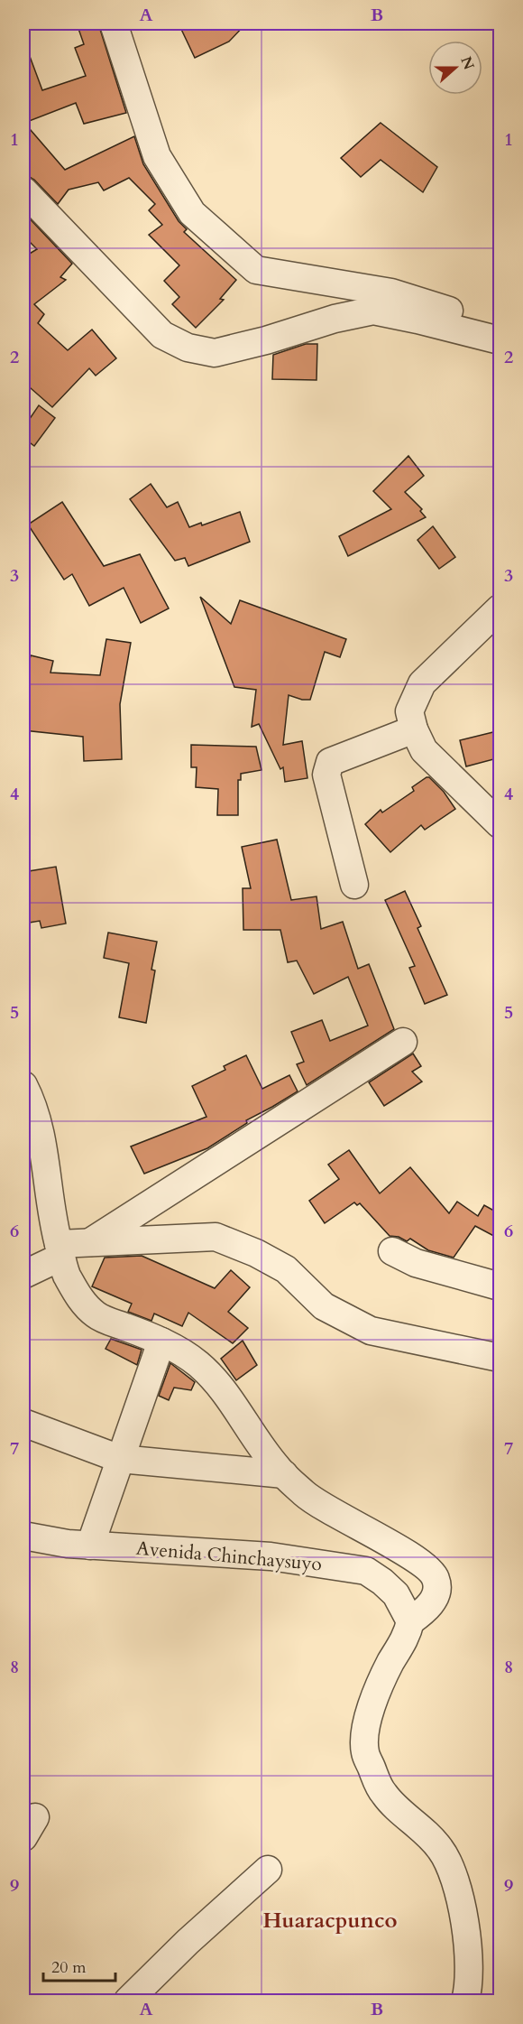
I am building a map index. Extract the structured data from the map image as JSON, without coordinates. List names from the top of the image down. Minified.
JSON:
{"streets":{"street":["Avenida Chinchaysuyo"]},"districts":["Huaracpunco"],"scale_bar":"20 m","north":"right","grid":{"columns":["A","B"],"rows":["1","2","3","4","5","6","7","8","9"]}}
